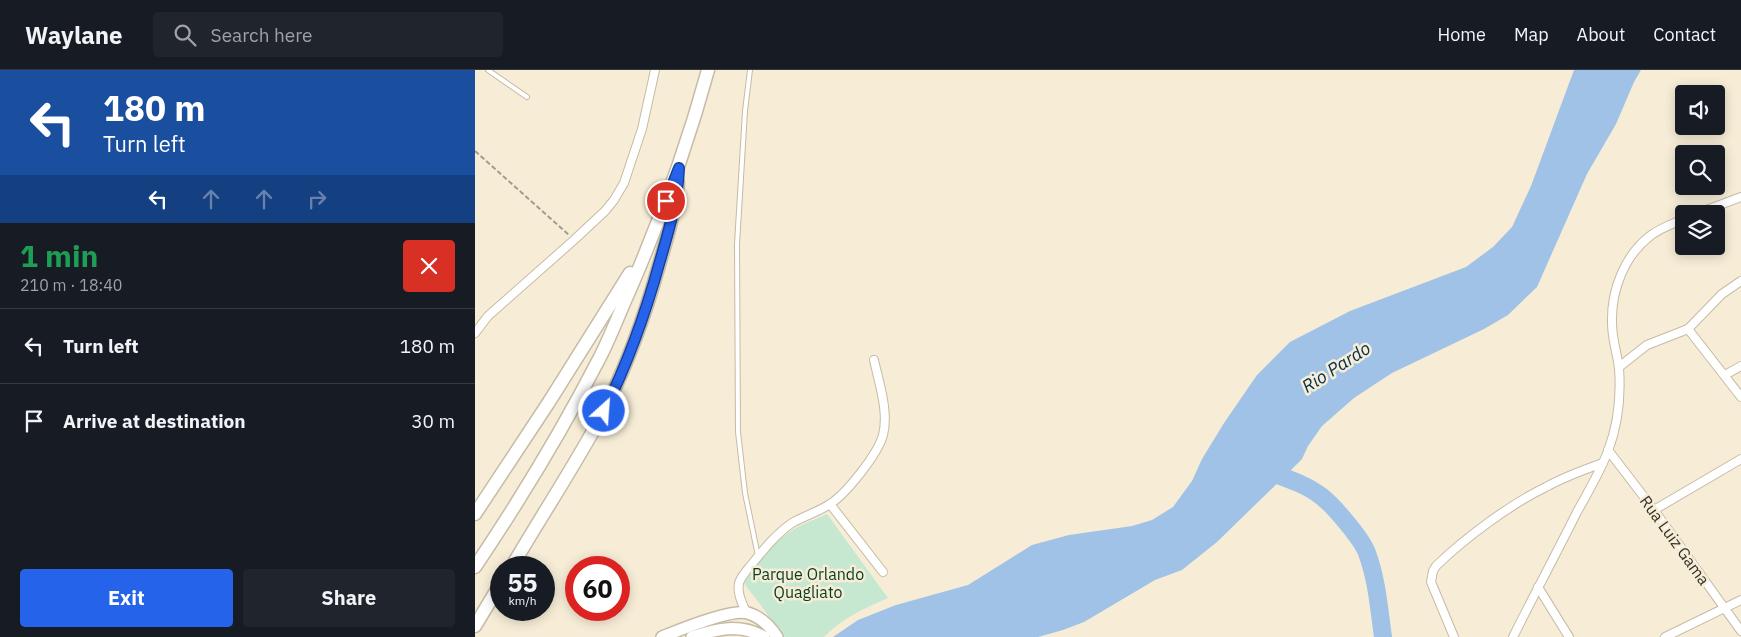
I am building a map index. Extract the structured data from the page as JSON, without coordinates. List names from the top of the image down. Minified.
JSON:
{"streets":{"street":["Rua Luiz Gama"]},"water":["Rio Pardo"],"parks":["Parque Orlando Quagliato"],"page":{"header":"Waylane","search":"Search here","nav":["Home","Map","About","Contact"],"turn":["180 m","Turn left"],"heading":["1 min","210 m · 18:40"],"list":[{"name":"Turn left","value":"180 m"},{"name":"Arrive at destination","value":"30 m"}],"speed":"55 km/h","limit":"60","buttons":["Exit","Share"]}}
